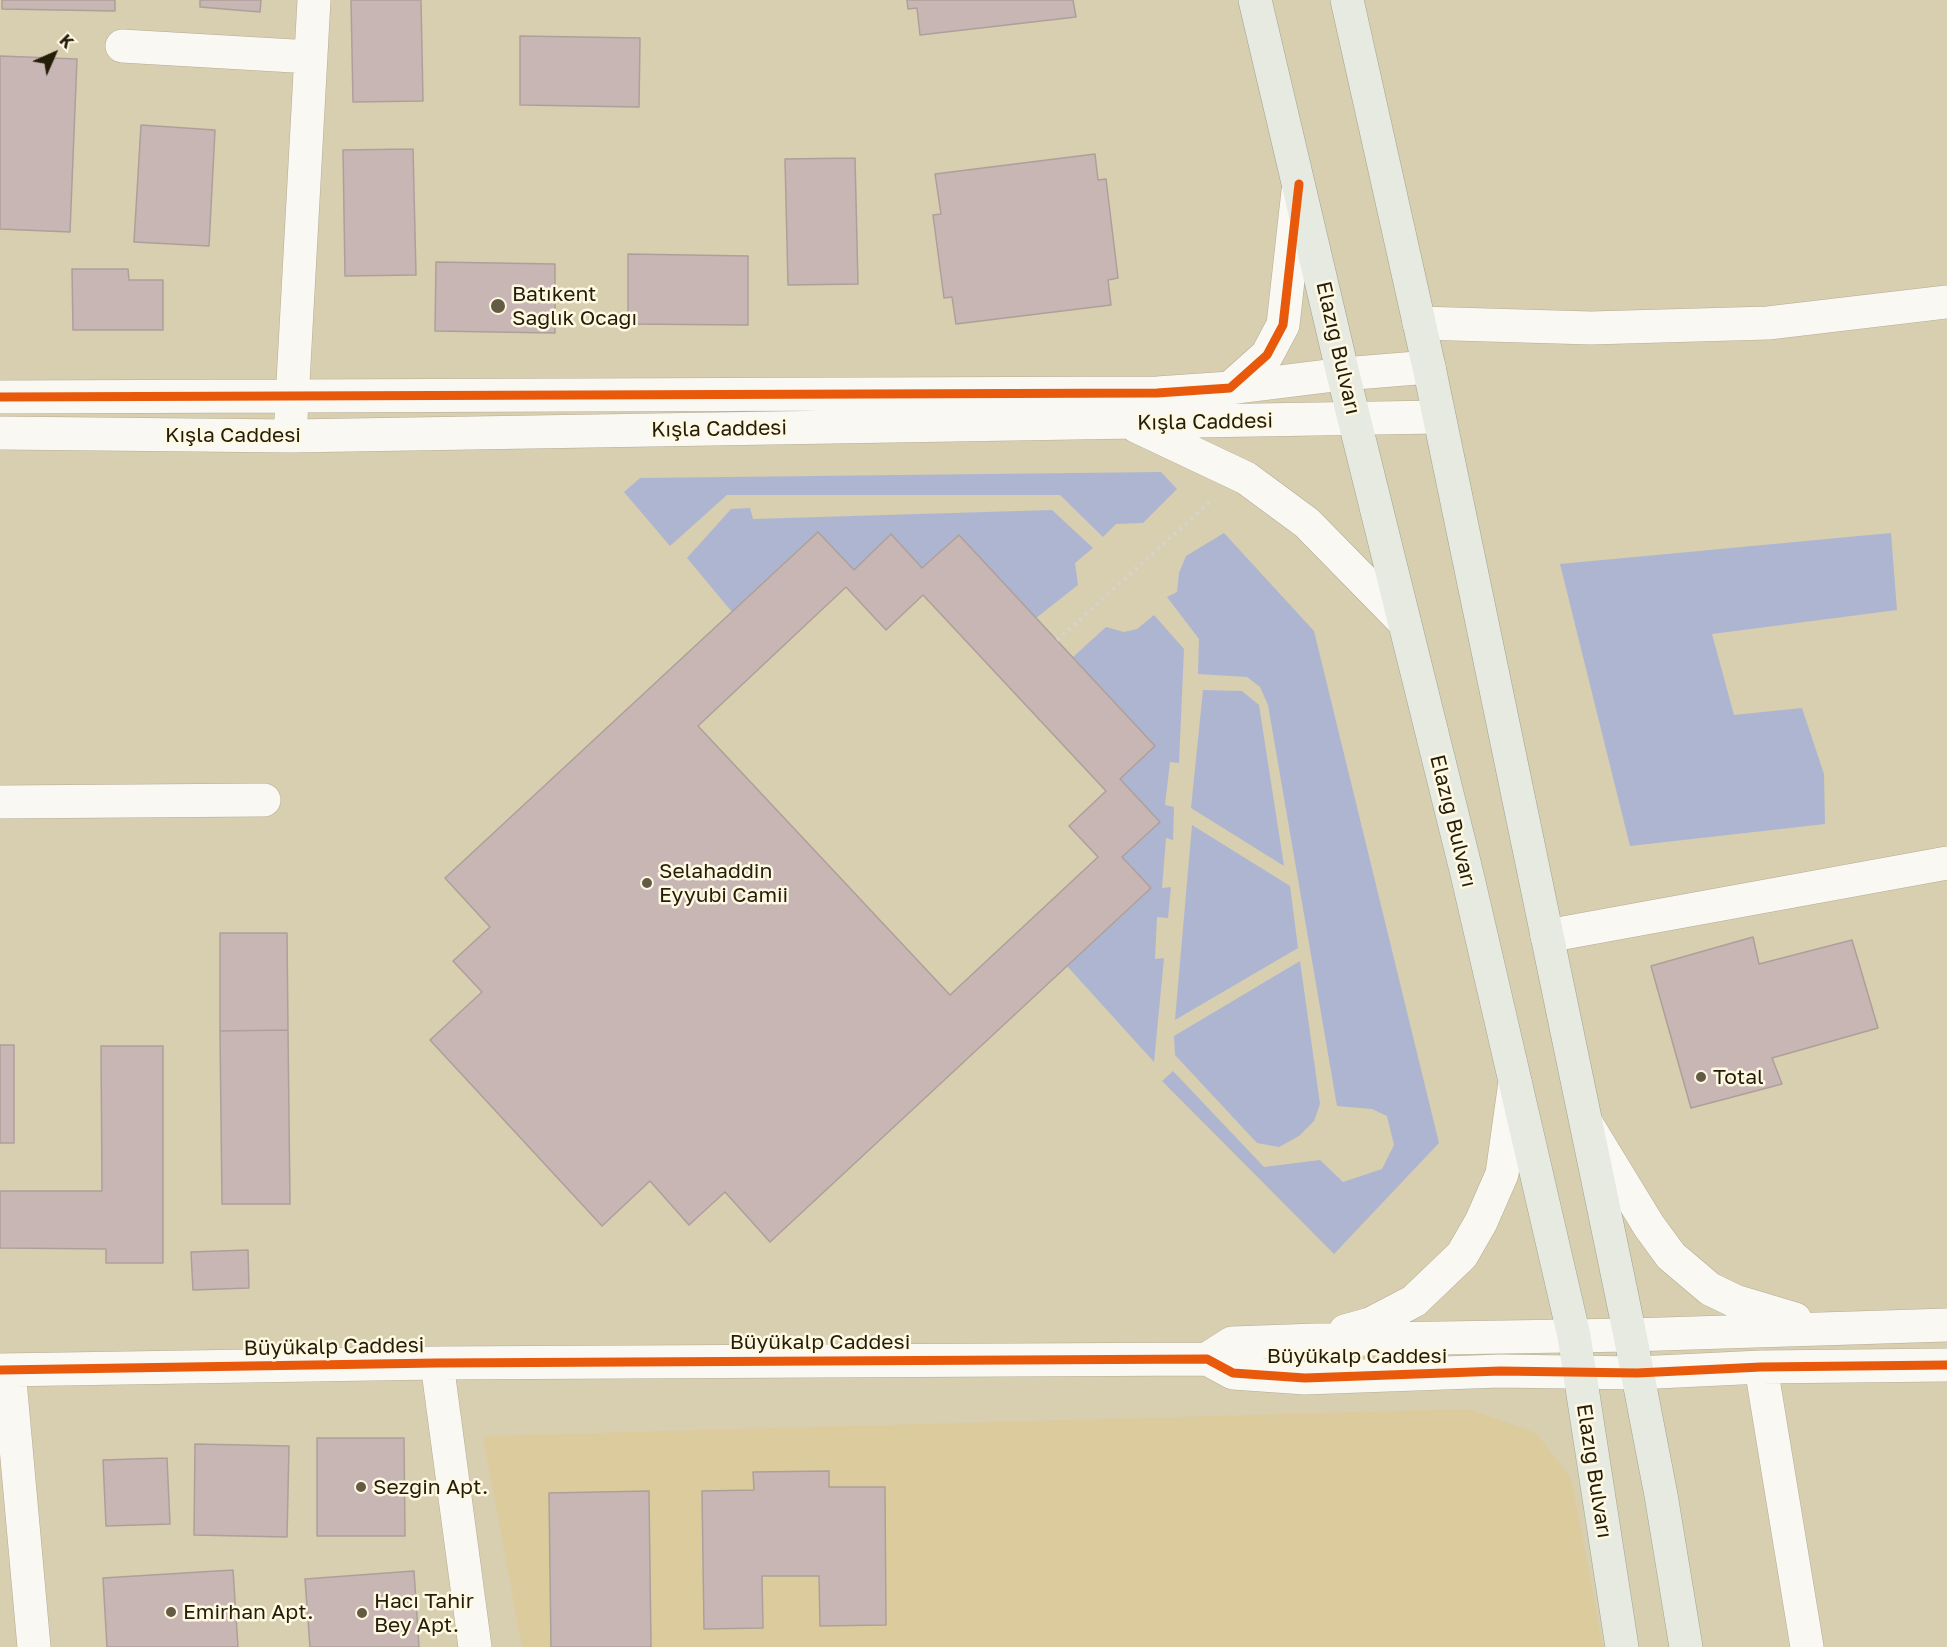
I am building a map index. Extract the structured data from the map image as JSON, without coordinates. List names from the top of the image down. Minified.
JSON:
{"streets":{"main road":["Elazığ Bulvarı"],"street":["Kışla Caddesi","Büyükalp Caddesi"]},"crossings":[["Elazığ Bulvarı","Kışla Caddesi"],["Elazığ Bulvarı","Büyükalp Caddesi"]],"places":["Batıkent Saglık Ocagı","Selahaddin Eyyubi Camii","Total","Sezgin Apt.","Emirhan Apt.","Hacı Tahir Bey Apt."],"north":"top right"}
